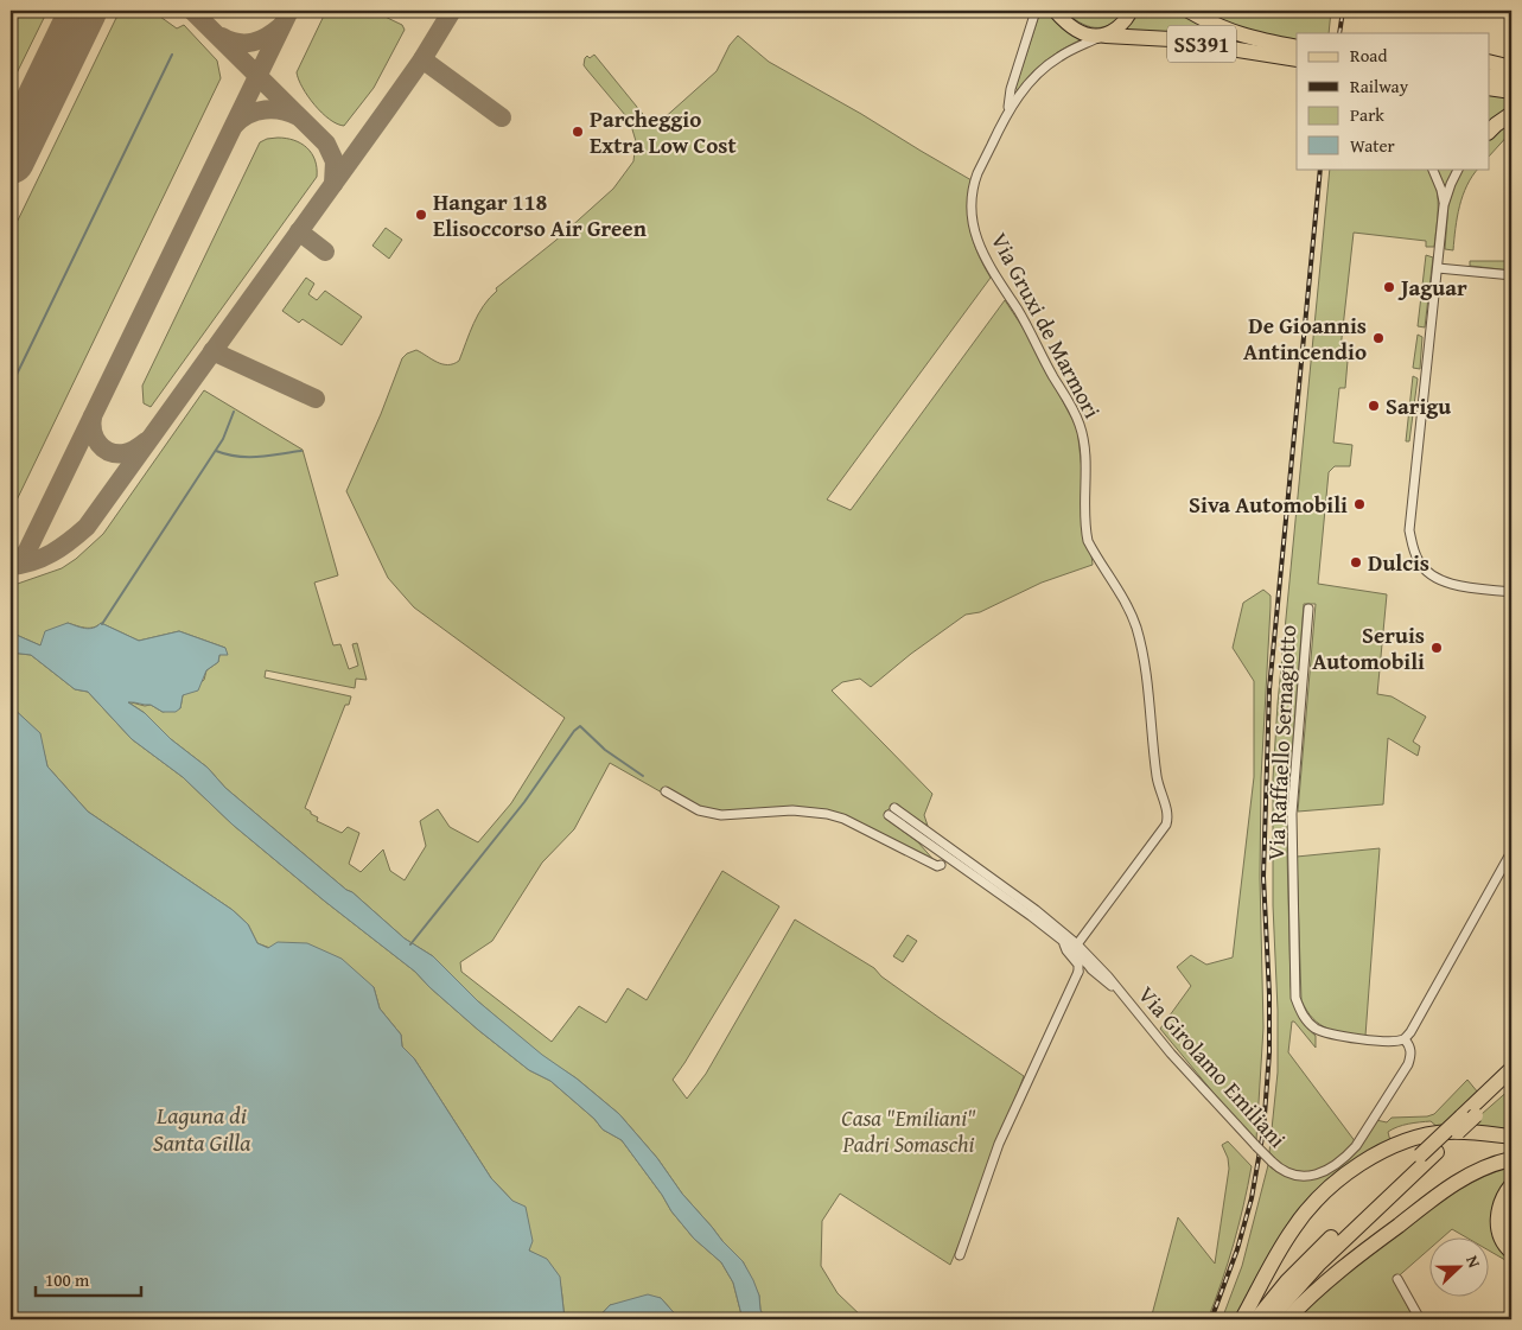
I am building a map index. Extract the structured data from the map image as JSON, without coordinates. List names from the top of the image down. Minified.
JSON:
{"streets":{"highway":["SS391"],"street":["Via Gruxi de Marmori","Via Raffaello Sernagiotto","Via Girolamo Emiliani"]},"crossings":[["SS391","Via Gruxi de Marmori"],["Via Gruxi de Marmori","Via Girolamo Emiliani"],["Via Raffaello Sernagiotto","Via Girolamo Emiliani"]],"water":["Laguna di Santa Gilla"],"parks":["Casa \"Emiliani\" Padri Somaschi"],"places":["Parcheggio Extra Low Cost","Hangar 118 Elisoccorso Air Green","Jaguar","De Gioannis Antincendio","Sarigu","Siva Automobili","Dulcis","Seruis Automobili"],"legend":["Road","Railway","Park","Water"],"scale_bar":"100 m","north":"right"}
